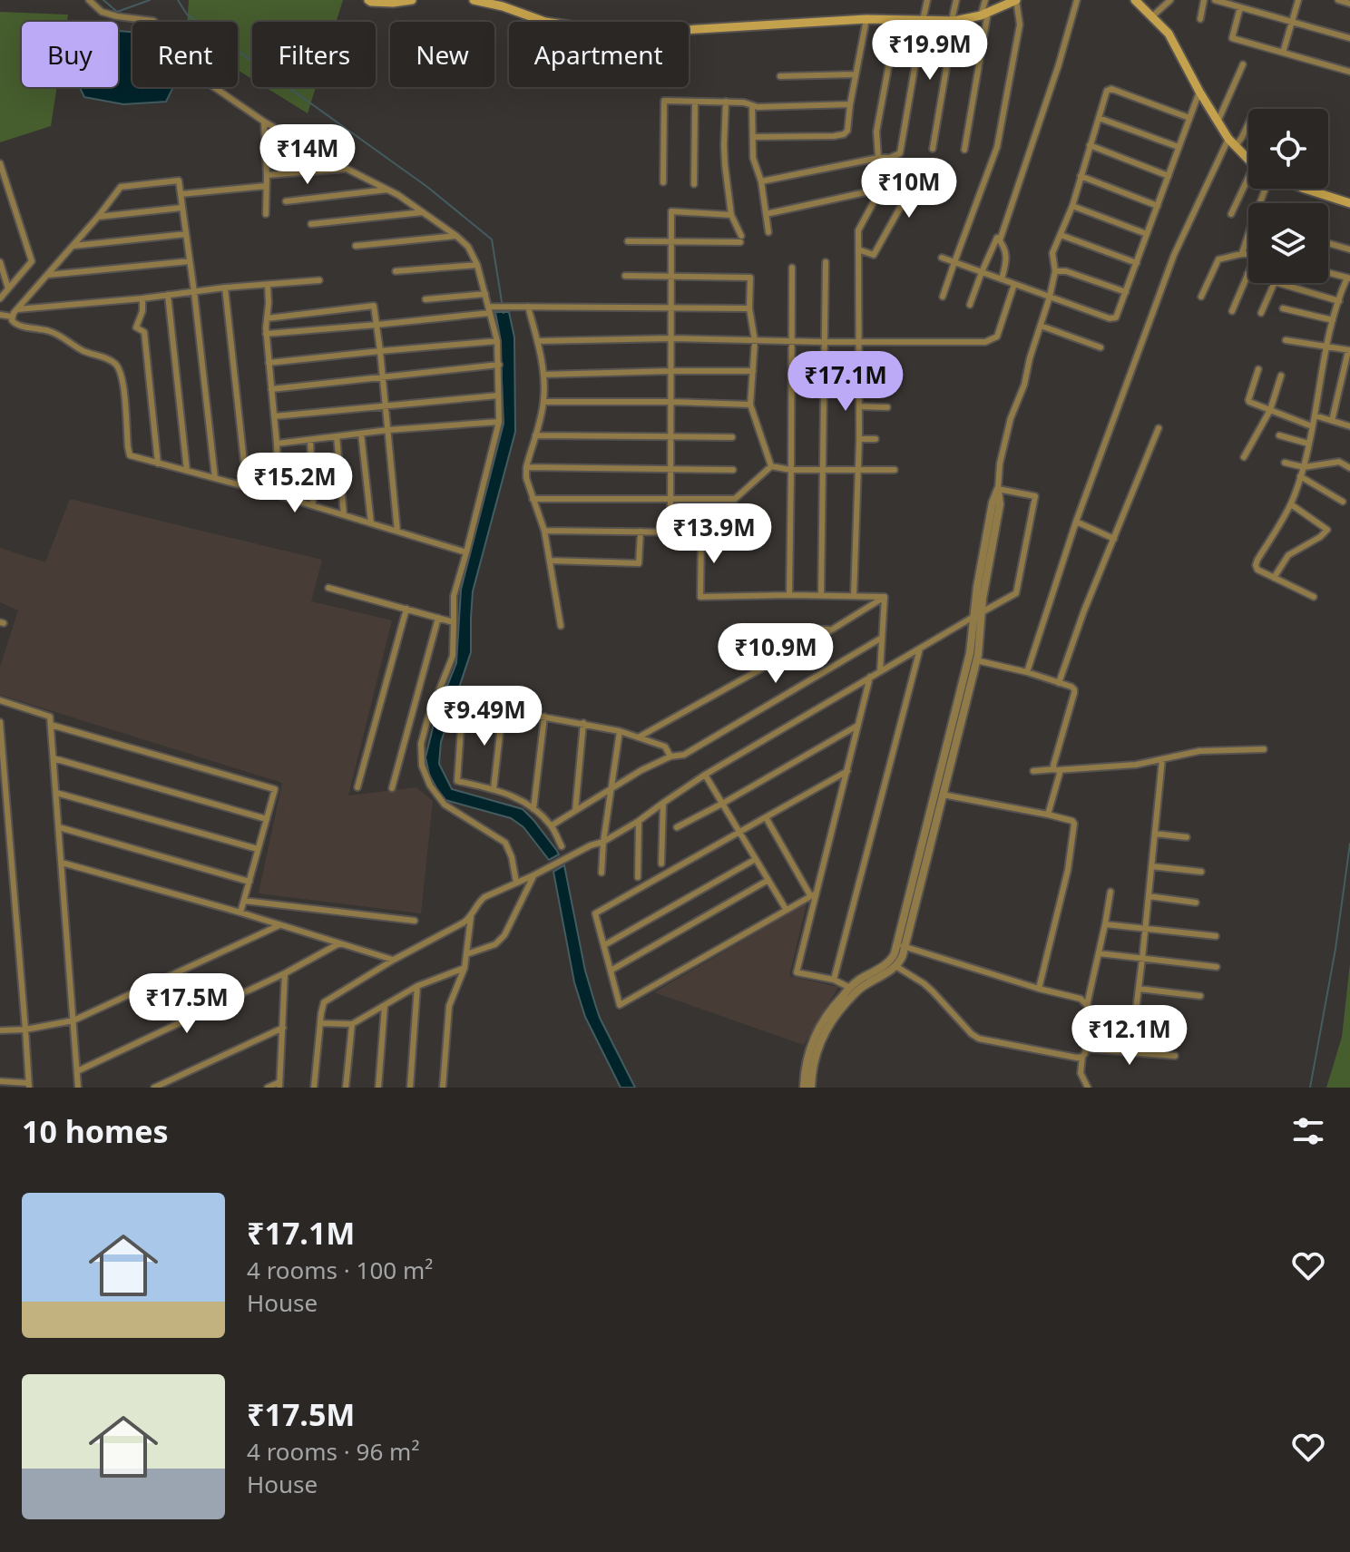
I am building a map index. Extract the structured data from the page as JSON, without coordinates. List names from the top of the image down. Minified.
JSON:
{"page":{"price":["₹19.9M","₹14M","₹10M","₹17.1M","₹15.2M","₹13.9M","₹10.9M","₹9.49M","₹17.5M","₹12.1M"],"chip":["Buy","Rent","Filters","New","Apartment"],"heading":"10 homes","list":[{"name":"₹17.1M","note":"4 rooms · 100 m² · House"},{"name":"₹17.5M","note":"4 rooms · 96 m² · House"}]}}
